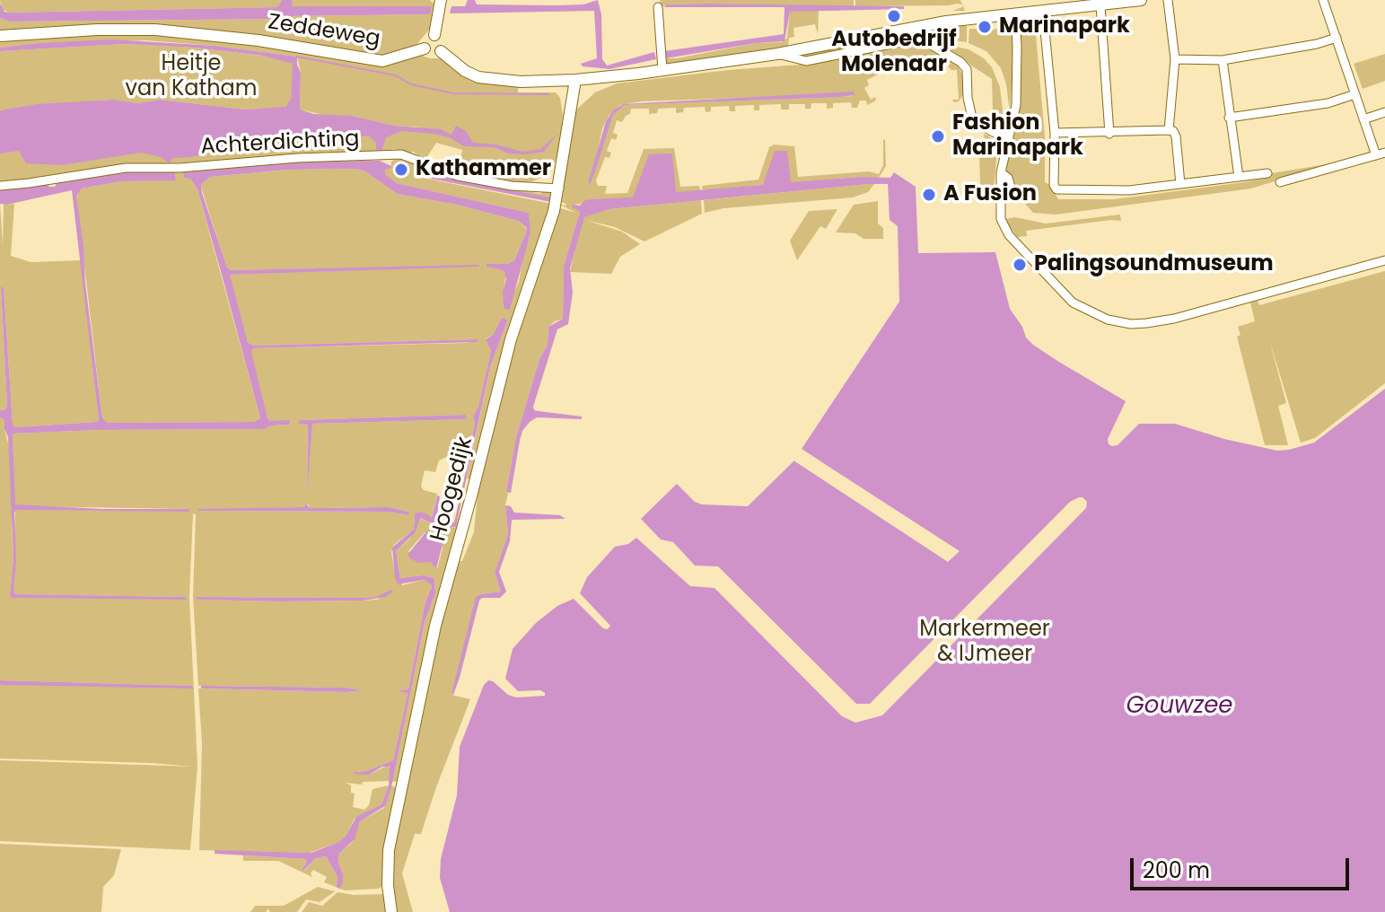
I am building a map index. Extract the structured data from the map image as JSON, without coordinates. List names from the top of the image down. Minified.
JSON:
{"streets":{"main road":["Zeddeweg","Hoogedijk"],"street":["Achterdichting"]},"crossings":[["Achterdichting","Hoogedijk"]],"water":["Gouwzee"],"parks":["Heitje van Katham","Markermeer & IJmeer"],"places":["Autobedrijf Molenaar","Marinapark","Fashion Marinapark","Kathammer","A Fusion","Palingsoundmuseum"],"scale_bar":"200 m"}
